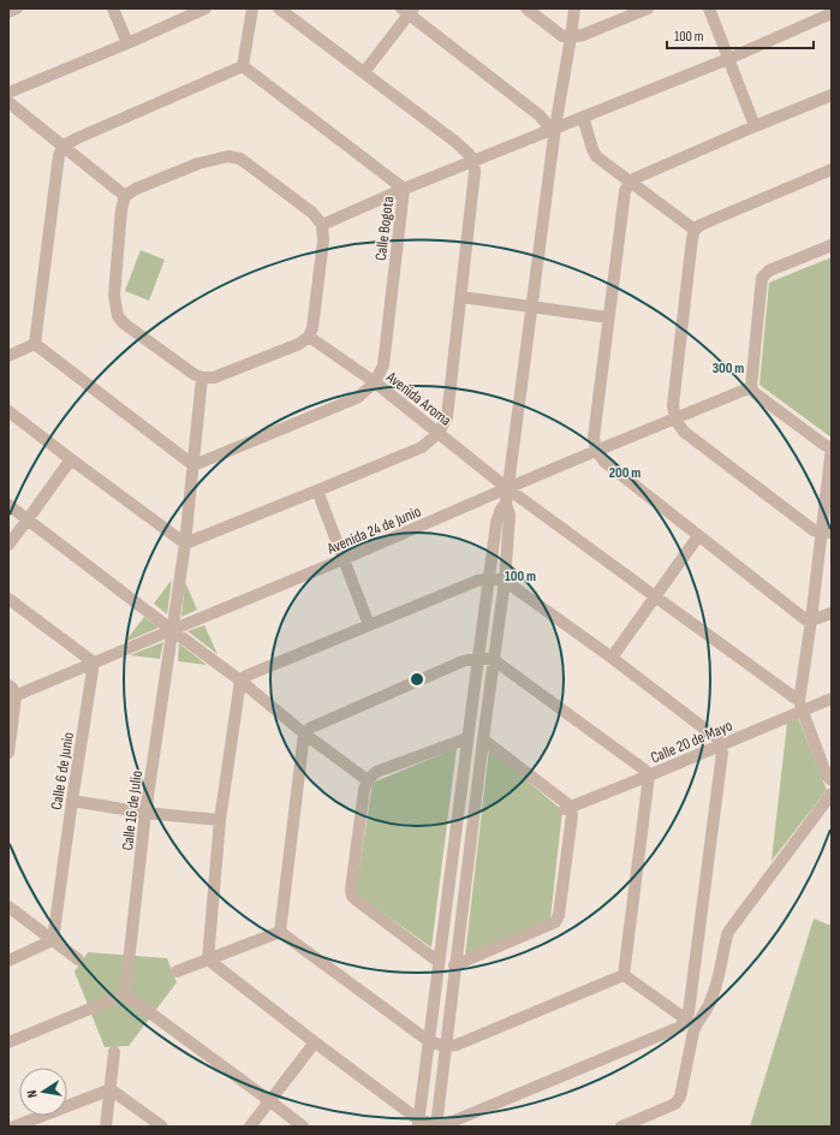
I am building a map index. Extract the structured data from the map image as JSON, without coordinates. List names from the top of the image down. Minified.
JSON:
{"streets":{"street":["Calle Bogota","Avenida Aroma","Avenida 24 de Junio","Calle 20 de Mayo","Calle 6 de Junio","Calle 16 de Julio"]},"crossings":[["Calle Bogota","Avenida Aroma"],["Avenida Aroma","Avenida 24 de Junio"],["Avenida Aroma","Calle 20 de Mayo"],["Avenida 24 de Junio","Calle 6 de Junio"],["Avenida 24 de Junio","Calle 16 de Julio"]],"scale_bar":"100 m","north":"left","rings":["300 m","200 m","100 m"]}
